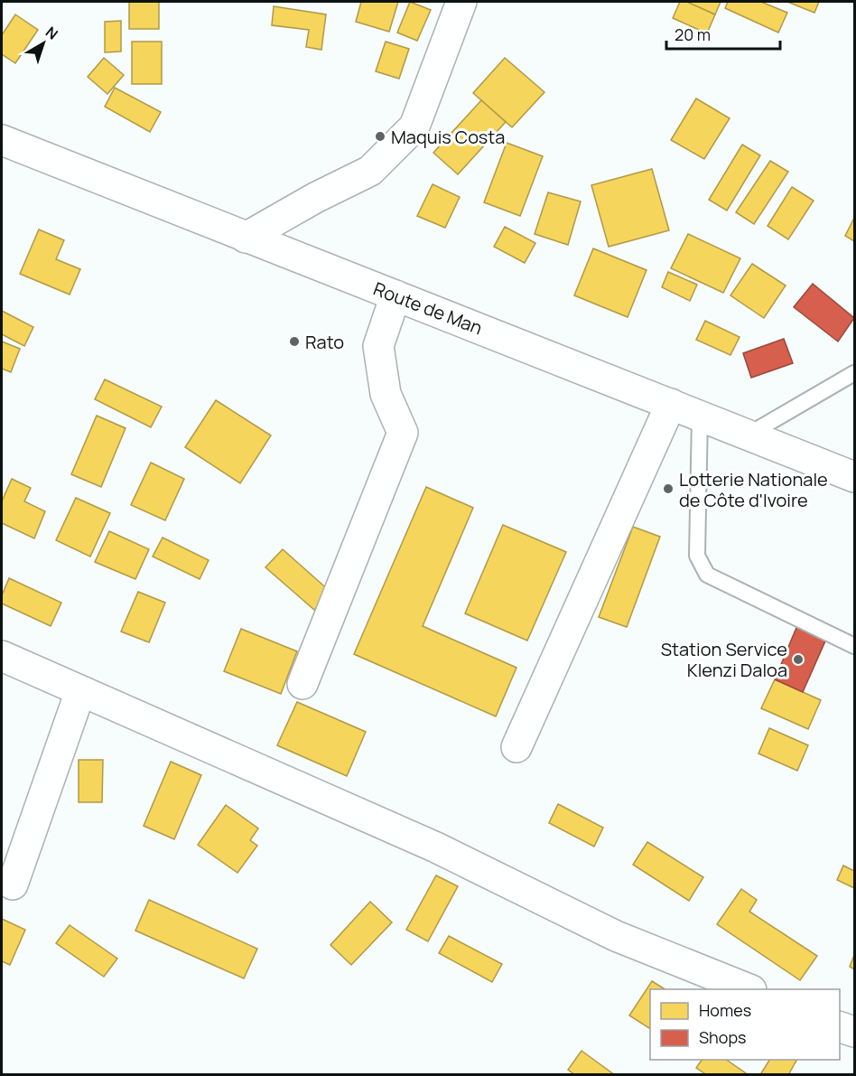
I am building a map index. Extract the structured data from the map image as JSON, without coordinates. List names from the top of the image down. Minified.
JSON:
{"streets":{"main road":["Route de Man"]},"places":["Maquis Costa","Rato","Lotterie Nationale de Côte d'Ivoire","Station Service Klenzi Daloa"],"legend":["Homes","Shops"],"scale_bar":"20 m","north":"top right"}
